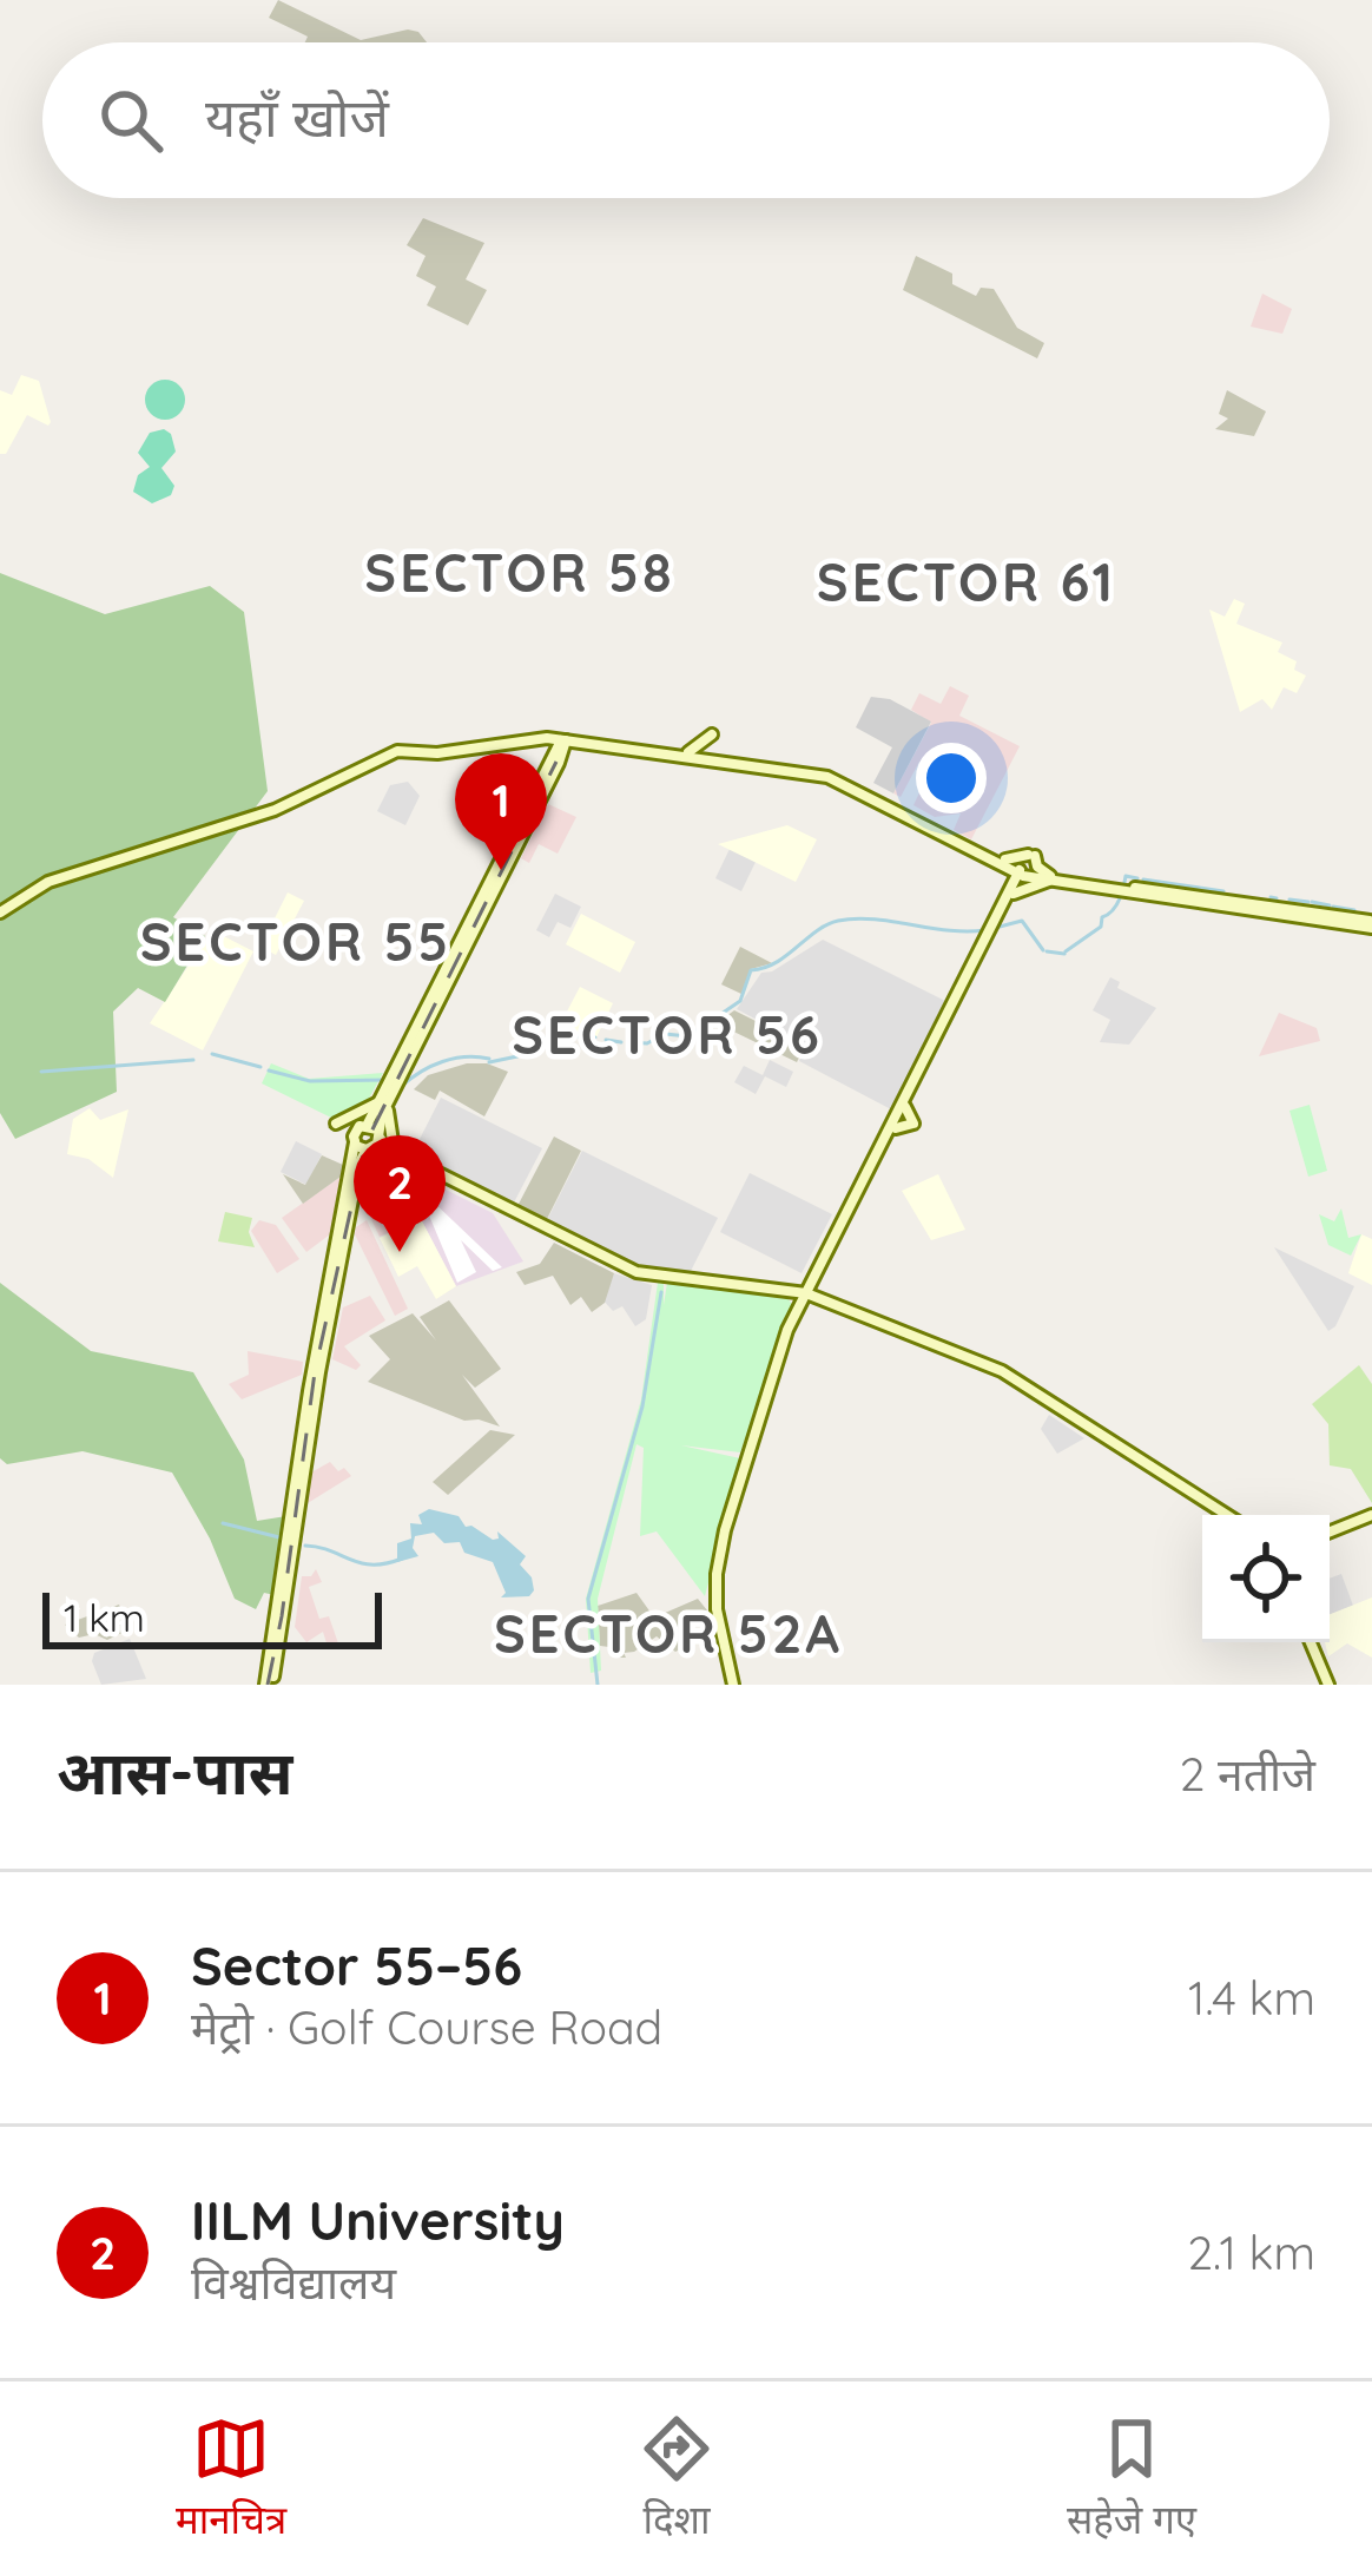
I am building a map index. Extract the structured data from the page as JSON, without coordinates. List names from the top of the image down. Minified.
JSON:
{"districts":["SECTOR 58","SECTOR 61","SECTOR 55","SECTOR 56","SECTOR 52A"],"scale_bar":"1 km","page":{"search":"यहाँ खोजें","pins":["1","2"],"scale":"1 km","heading":["आस-पास","2 नतीजे"],"list":[{"mark":"1","name":"Sector 55–56","note":"मेट्रो · Golf Course Road","value":"1.4 km"},{"mark":"2","name":"IILM University","note":"विश्वविद्यालय","value":"2.1 km"}],"nav":["मानचित्र","दिशा","सहेजे गए"]}}
